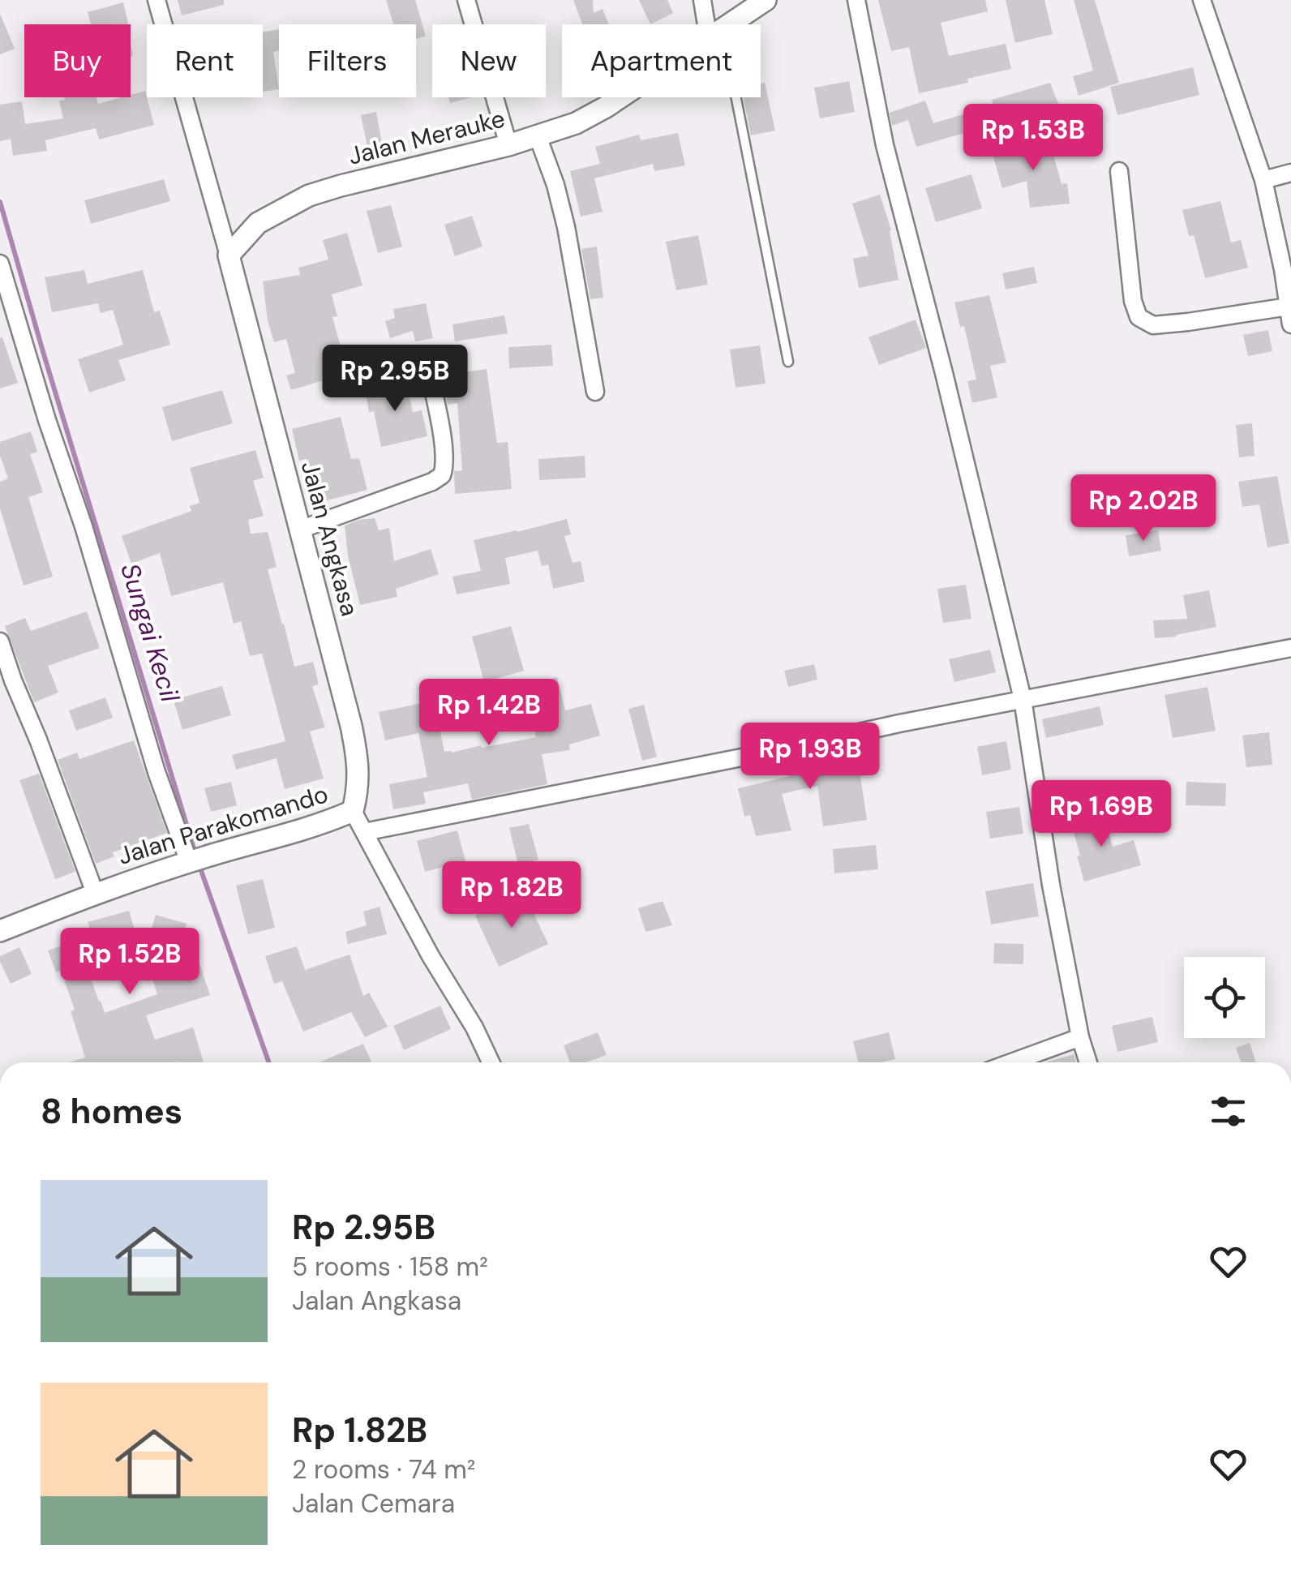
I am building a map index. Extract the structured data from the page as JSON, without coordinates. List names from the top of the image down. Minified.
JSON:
{"streets":{"street":["Jalan Merauke","Jalan Angkasa","Jalan Parakomando"]},"crossings":[["Jalan Merauke","Jalan Angkasa"],["Jalan Angkasa","Jalan Parakomando"]],"water":["Sungai Kecil"],"page":{"chip":["Buy","Rent","Filters","New","Apartment"],"price":["Rp 1.53B","Rp 2.95B","Rp 2.02B","Rp 1.42B","Rp 1.93B","Rp 1.69B","Rp 1.82B","Rp 1.52B"],"heading":"8 homes","list":[{"name":"Rp 2.95B","note":"5 rooms · 158 m² · Jalan Angkasa"},{"name":"Rp 1.82B","note":"2 rooms · 74 m² · Jalan Cemara"}]}}
